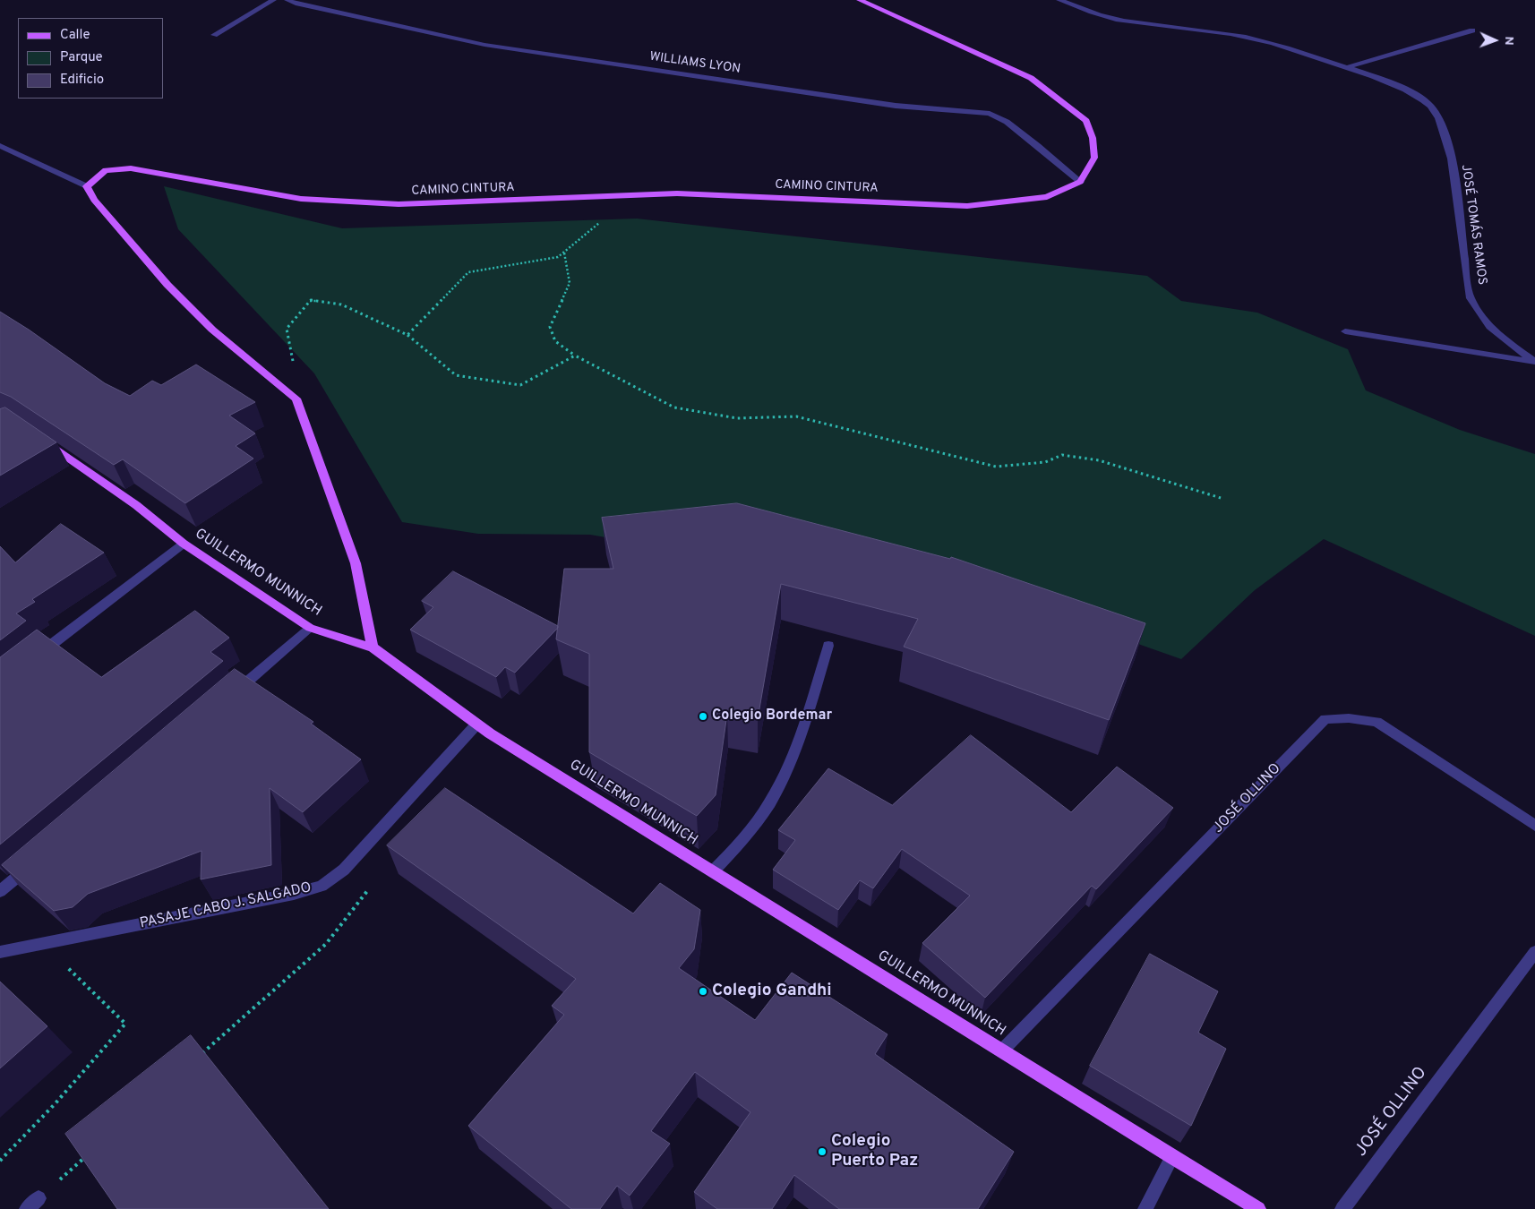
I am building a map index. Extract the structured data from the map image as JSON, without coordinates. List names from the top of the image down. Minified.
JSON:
{"streets":{"main road":["CAMINO CINTURA","GUILLERMO MUNNICH"],"street":["WILLIAMS LYON","JOSÉ TOMÁS RAMOS","JOSÉ OLLINO","PASAJE CABO J. SALGADO"]},"crossings":[["WILLIAMS LYON","CAMINO CINTURA"],["GUILLERMO MUNNICH","JOSÉ OLLINO"],["GUILLERMO MUNNICH","PASAJE CABO J. SALGADO"]],"places":["Colegio Bordemar","Colegio Gandhi","Colegio Puerto Paz"],"legend":["Calle","Parque","Edificio"],"north":"right"}
